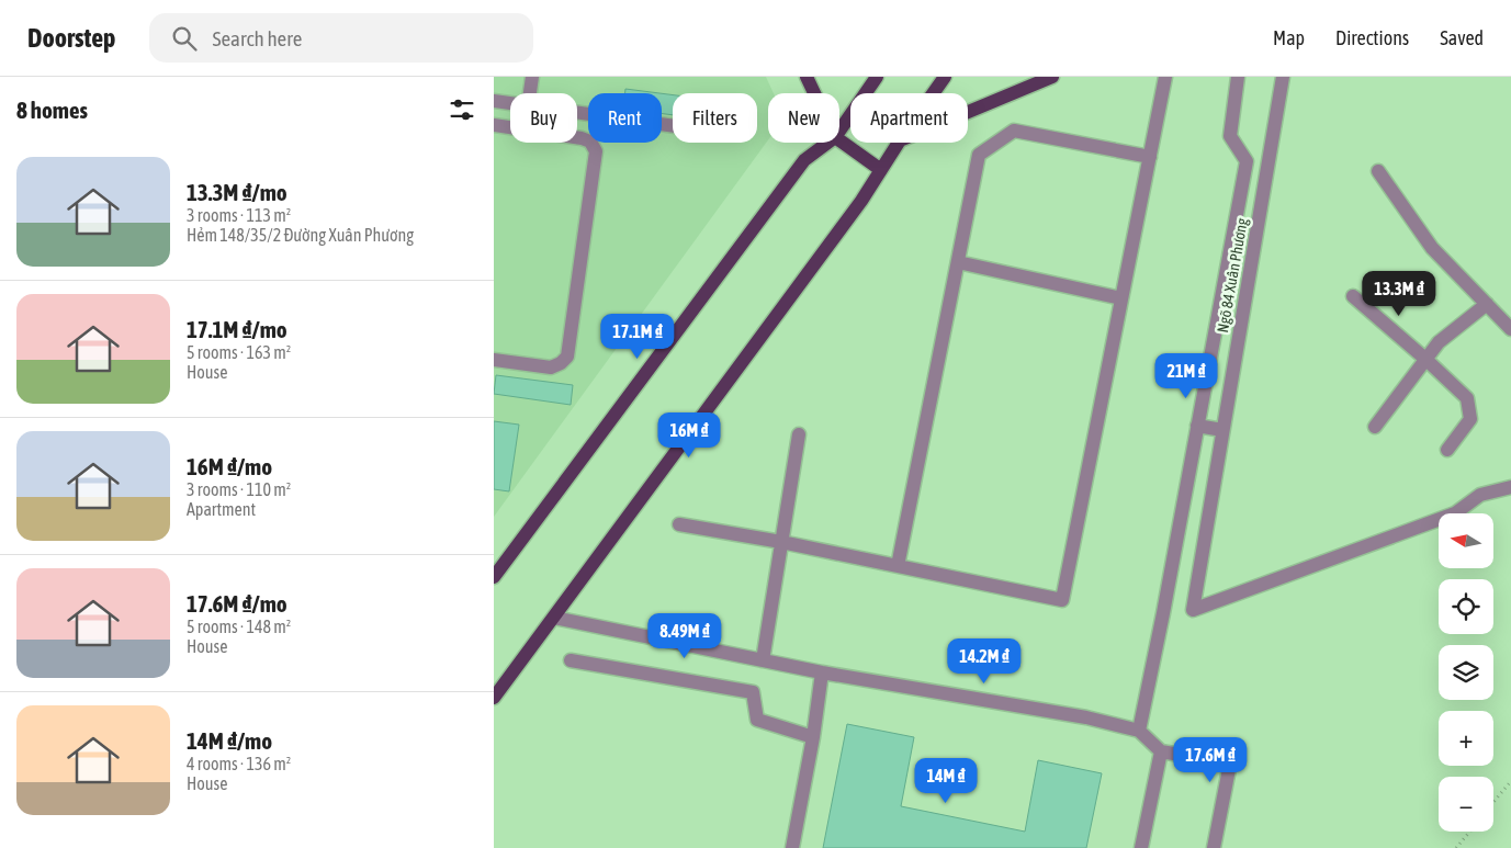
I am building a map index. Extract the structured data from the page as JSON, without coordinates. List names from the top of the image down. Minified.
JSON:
{"streets":{"street":["Ngõ 84 Xuân Phương"]},"north":"left","page":{"header":"Doorstep","search":"Search here","nav":["Map","Directions","Saved"],"heading":"8 homes","chip":["Buy","Rent","Filters","New","Apartment"],"list":[{"name":"13.3M ₫/mo","note":"3 rooms · 113 m² · Hẻm 148/35/2 Đường Xuân Phương"},{"name":"17.1M ₫/mo","note":"5 rooms · 163 m² · House"},{"name":"16M ₫/mo","note":"3 rooms · 110 m² · Apartment"},{"name":"17.6M ₫/mo","note":"5 rooms · 148 m² · House"},{"name":"14M ₫/mo","note":"4 rooms · 136 m² · House"}],"price":["13.3M ₫","17.1M ₫","21M ₫","16M ₫","8.49M ₫","14.2M ₫","17.6M ₫","14M ₫"],"map_buttons":["+","−"]}}
